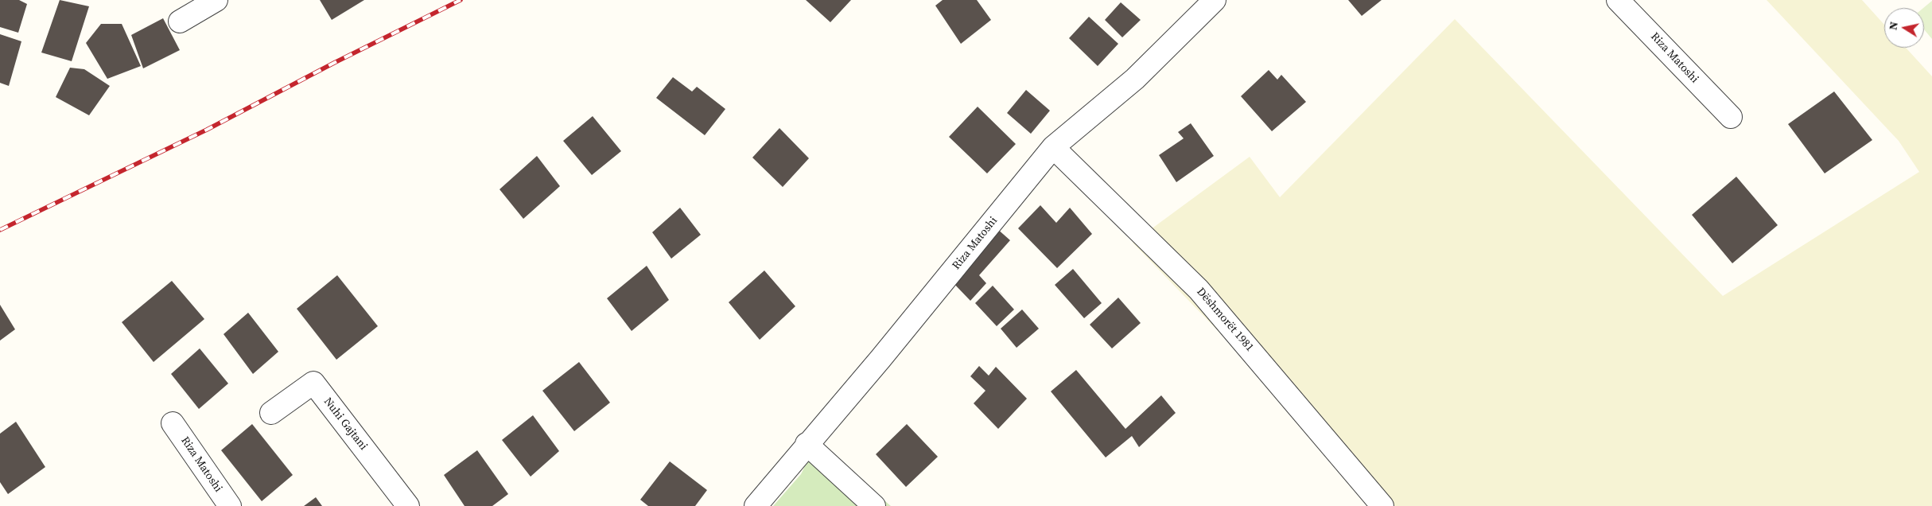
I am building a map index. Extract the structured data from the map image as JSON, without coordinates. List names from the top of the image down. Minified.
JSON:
{"streets":{"street":["Riza Matoshi","Dëshmorët 1981","Nuhi Gajtani"]},"crossings":[["Riza Matoshi","Dëshmorët 1981"]],"north":"left"}
